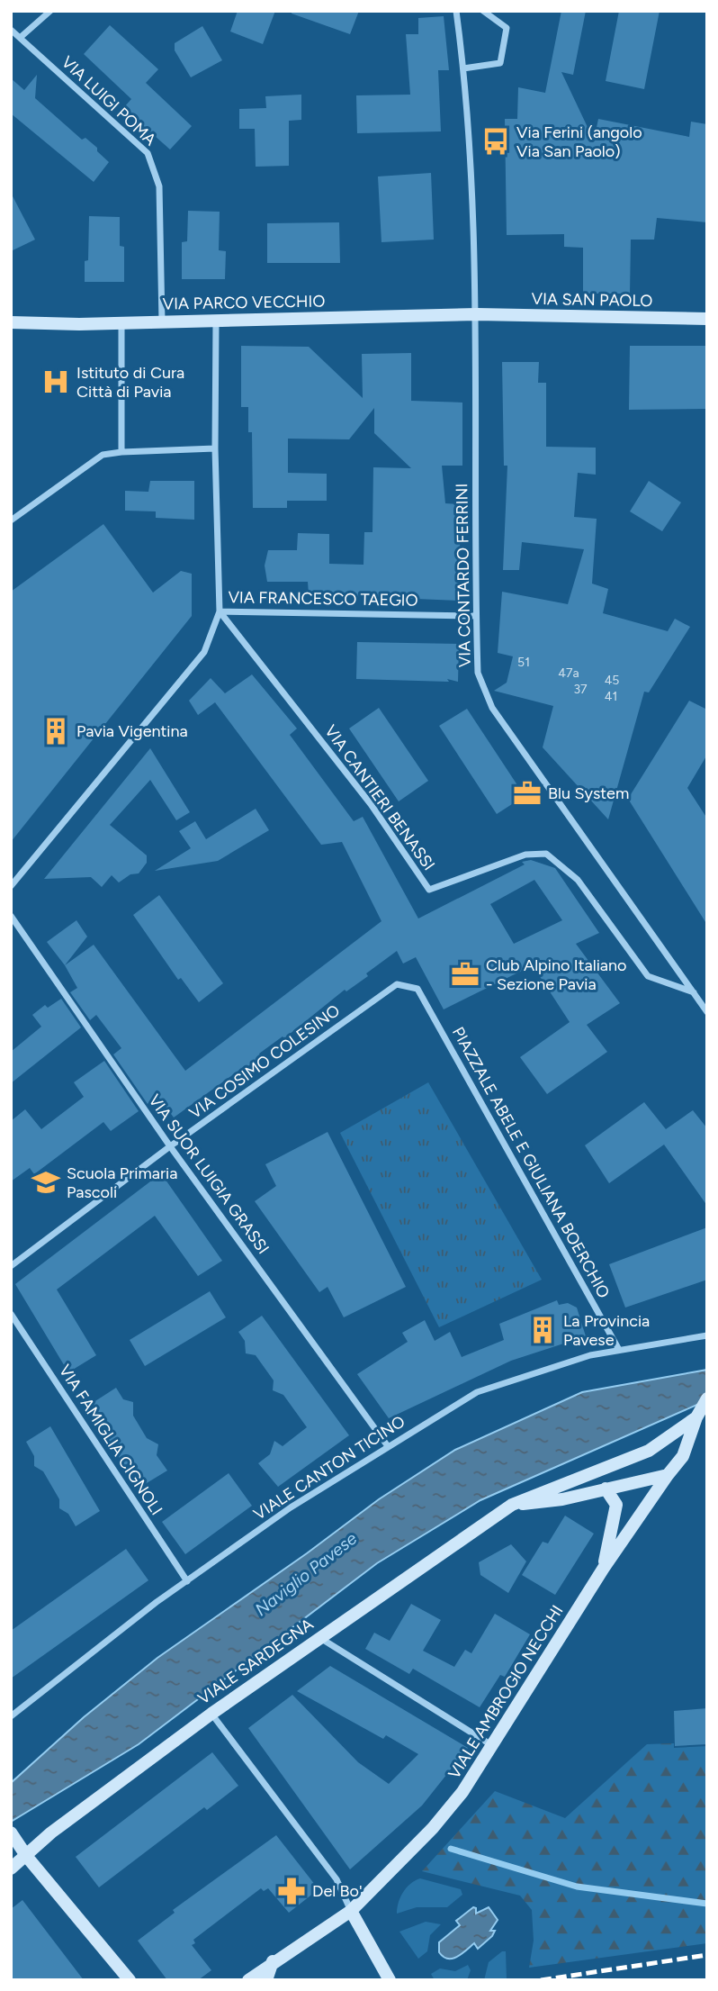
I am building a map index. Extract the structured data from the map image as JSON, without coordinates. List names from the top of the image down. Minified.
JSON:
{"streets":{"street":["VIA LUIGI POMA","VIA SAN PAOLO","VIA PARCO VECCHIO","VIA CONTARDO FERRINI","VIA FRANCESCO TAEGIO","VIA CANTIERI BENASSI","VIA COSIMO COLESINO","PIAZZALE ABELE E GIULIANA BOERCHIO","VIA SUOR LUIGIA GRASSI","VIA FAMIGLIA CIGNOLI","VIALE CANTON TICINO","VIALE SARDEGNA","VIALE AMBROGIO NECCHI"]},"crossings":[["VIA LUIGI POMA","VIA PARCO VECCHIO"],["VIA SAN PAOLO","VIA PARCO VECCHIO"],["VIA SAN PAOLO","VIA CONTARDO FERRINI"],["VIA PARCO VECCHIO","VIA CONTARDO FERRINI"],["VIA PARCO VECCHIO","VIA FRANCESCO TAEGIO"],["VIA CONTARDO FERRINI","VIA FRANCESCO TAEGIO"],["VIA CONTARDO FERRINI","VIA CANTIERI BENASSI"],["VIA FRANCESCO TAEGIO","VIA CANTIERI BENASSI"],["VIA COSIMO COLESINO","PIAZZALE ABELE E GIULIANA BOERCHIO"],["VIA COSIMO COLESINO","VIA SUOR LUIGIA GRASSI"],["PIAZZALE ABELE E GIULIANA BOERCHIO","VIALE CANTON TICINO"],["VIA SUOR LUIGIA GRASSI","VIALE CANTON TICINO"],["VIA FAMIGLIA CIGNOLI","VIALE CANTON TICINO"]],"water":["Naviglio Pavese"],"places":{"bus stop":["Via Ferini (angolo Via San Paolo)"],"hospital":["Istituto di Cura Città di Pavia"],"building":["Pavia Vigentina","La Provincia Pavese"],"office":["Blu System","Club Alpino Italiano - Sezione Pavia"],"school or university":["Scuola Primaria Pascoli"],"pharmacy":["Del Bo'"]},"house_numbers":["51","47a","45","37","41"]}
